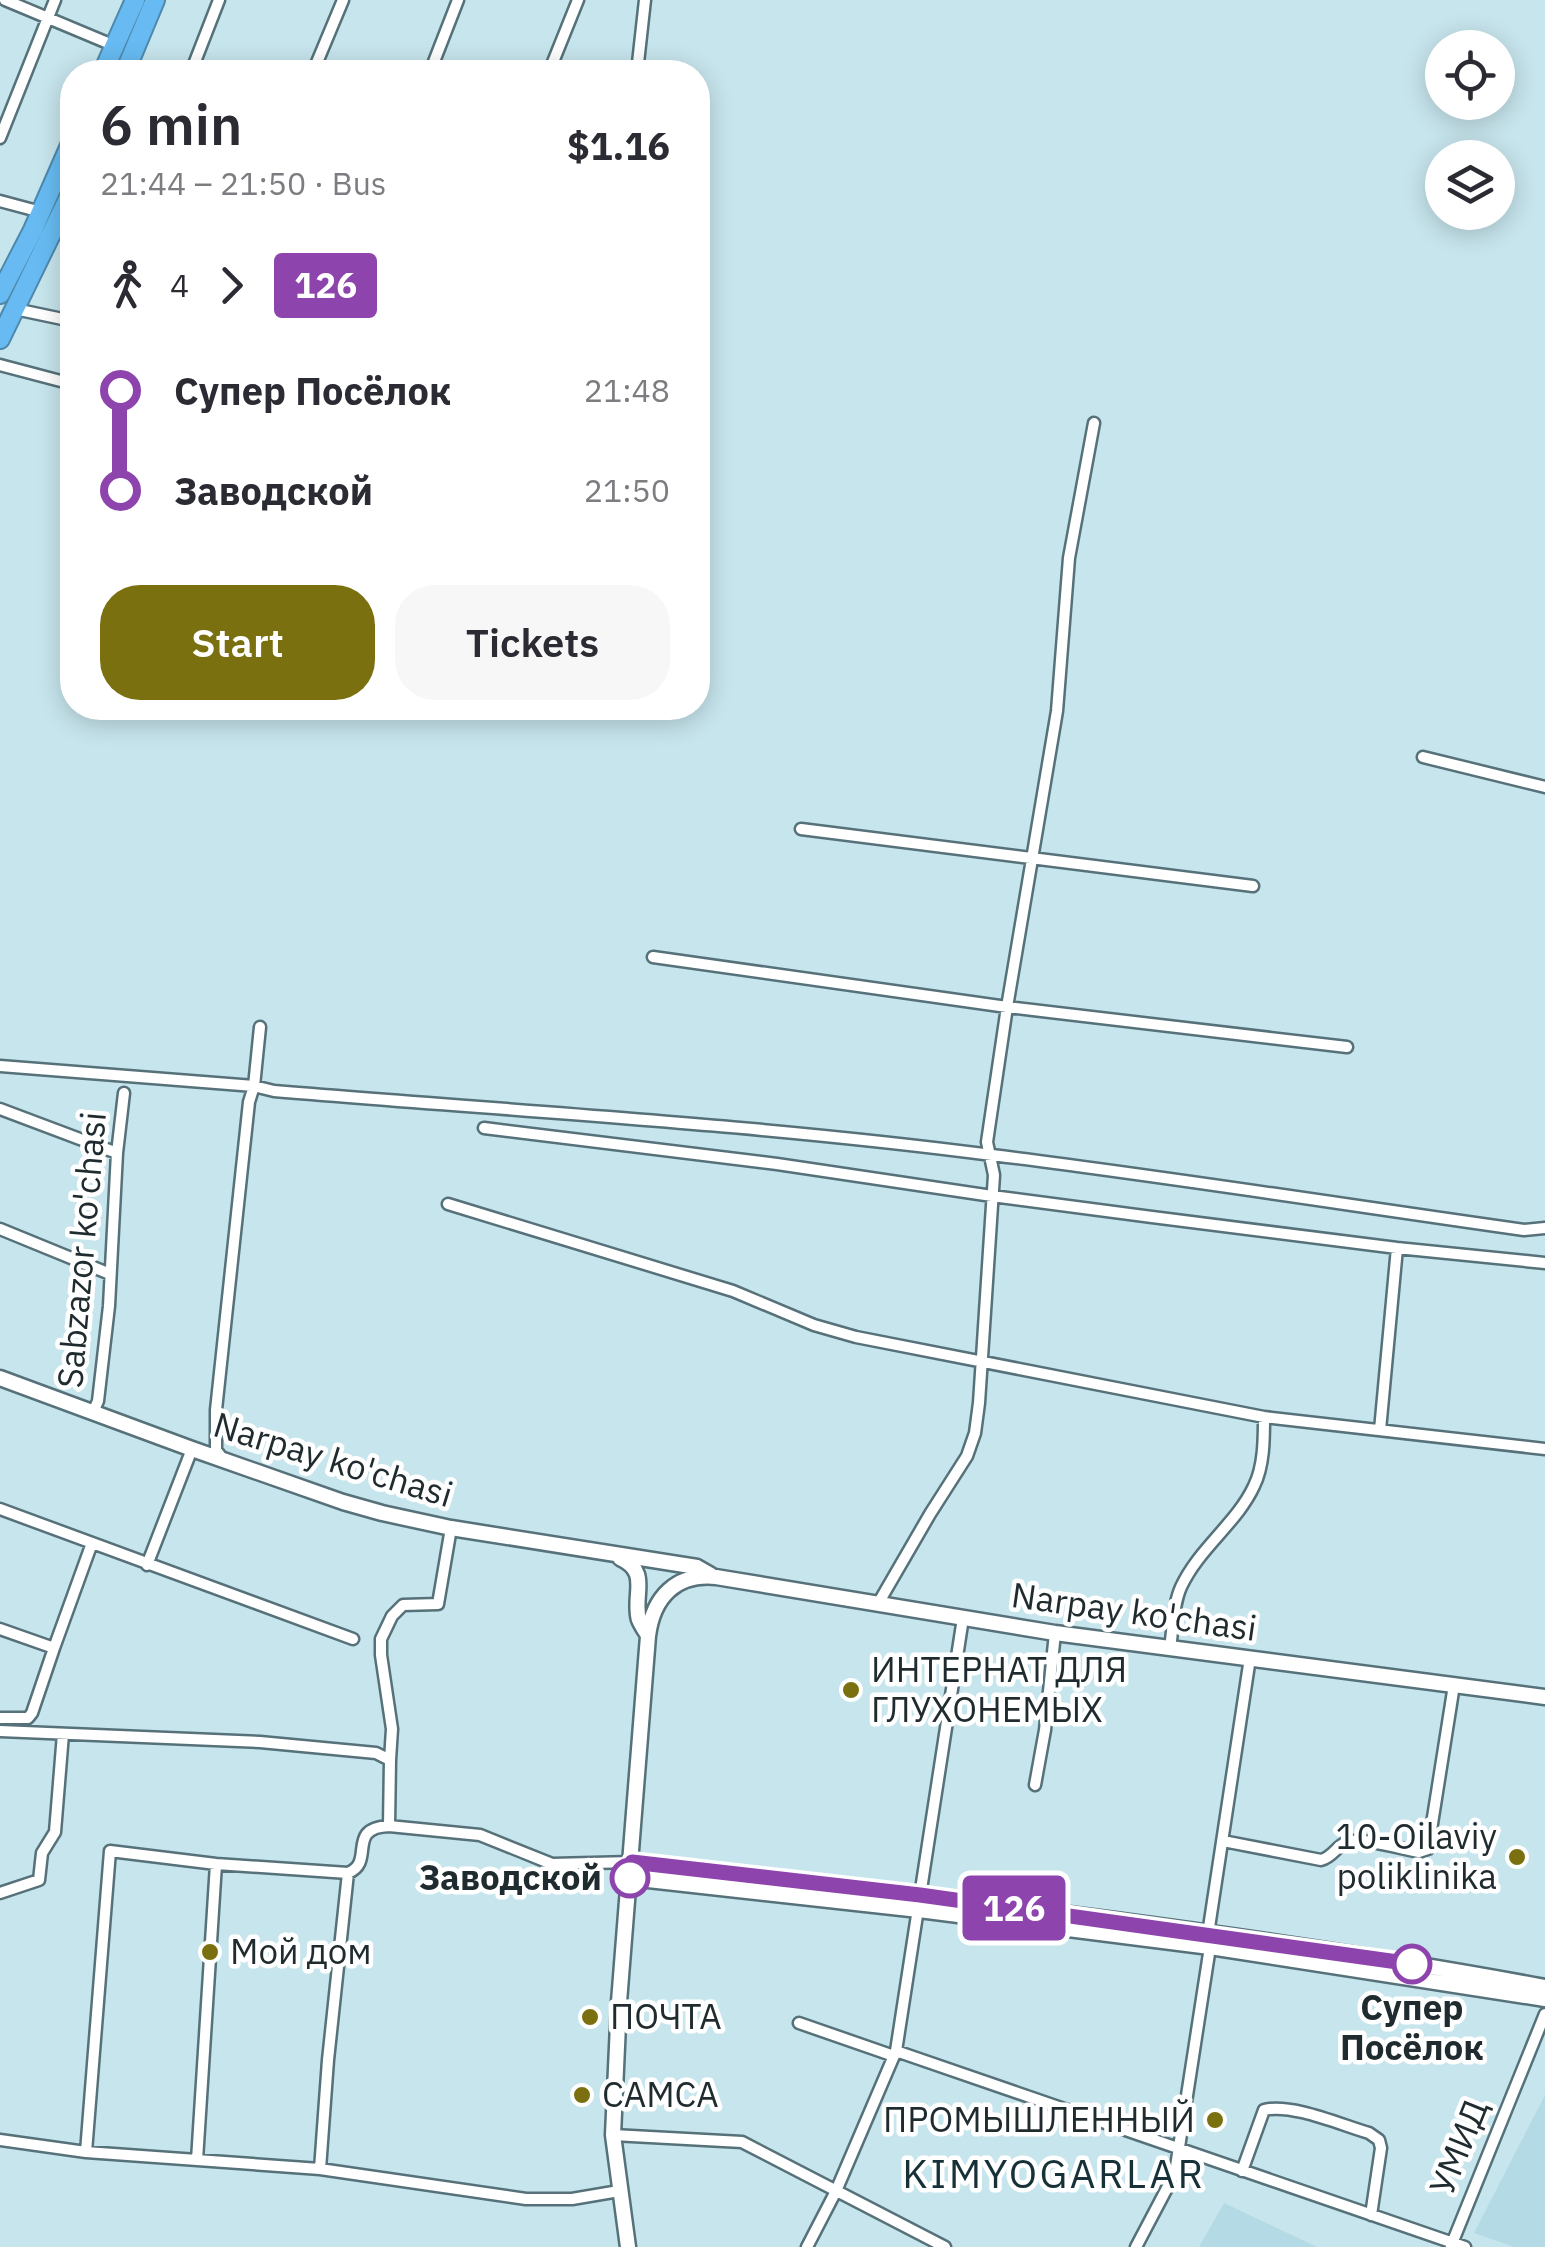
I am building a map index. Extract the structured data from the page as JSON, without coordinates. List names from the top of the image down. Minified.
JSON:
{"streets":{"street":["Sabzazor ko'chasi","Narpay ko'chasi","УМИД"]},"crossings":[["Sabzazor ko'chasi","Narpay ko'chasi"]],"districts":["KIMYOGARLAR"],"places":["ИНТЕРНАТ ДЛЯ ГЛУХОНЕМЫХ","10-Oilaviy poliklinika","Заводской","Мой дом","Супер Посёлок","ПОЧТА","САМСА","ПРОМЫШЛЕННЫЙ"],"lines":["bus line 126"],"page":{"on_map":"126","heading":["6 min","21:44 – 21:50 · Bus","$1.16"],"legs":["4","126"],"list":[{"name":"Супер Посёлок","value":"21:48"},{"name":"Заводской","value":"21:50"}],"buttons":["Start","Tickets"]}}
